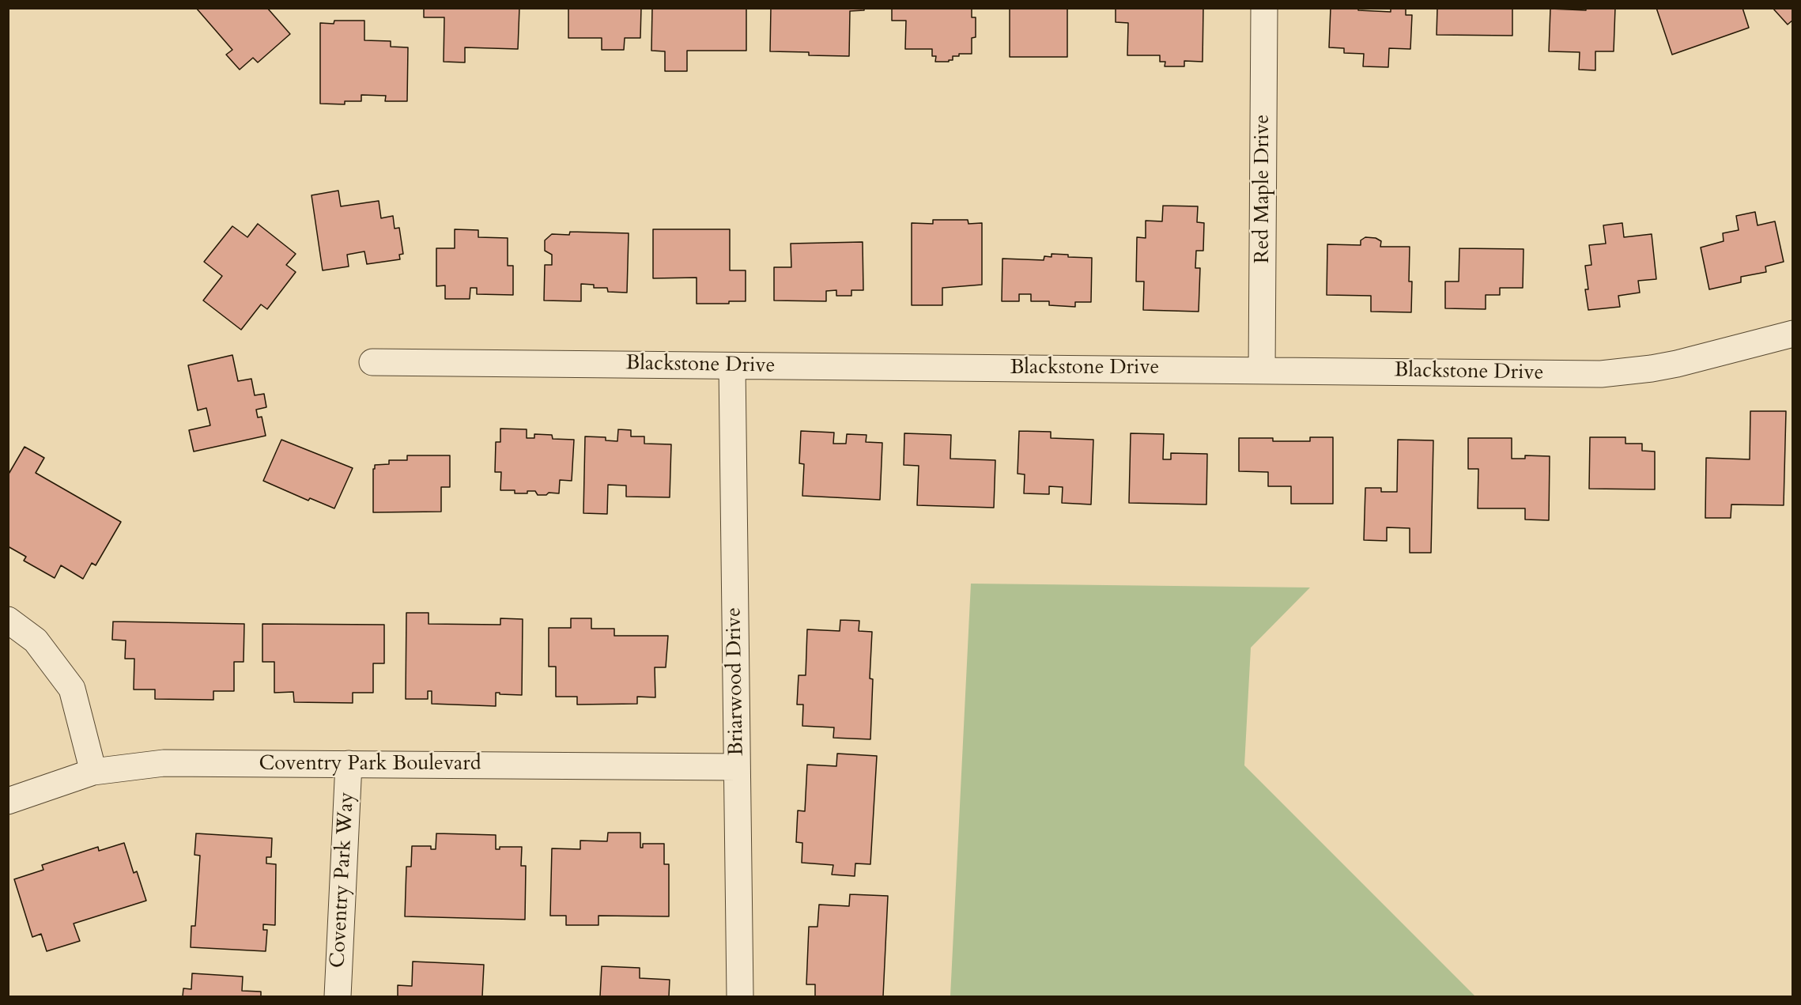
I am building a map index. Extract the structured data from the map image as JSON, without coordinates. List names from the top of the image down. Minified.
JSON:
{"streets":{"street":["Red Maple Drive","Blackstone Drive","Briarwood Drive","Coventry Park Boulevard","Coventry Park Way"]},"crossings":[["Red Maple Drive","Blackstone Drive"],["Blackstone Drive","Briarwood Drive"],["Briarwood Drive","Coventry Park Boulevard"],["Coventry Park Boulevard","Coventry Park Way"]]}
